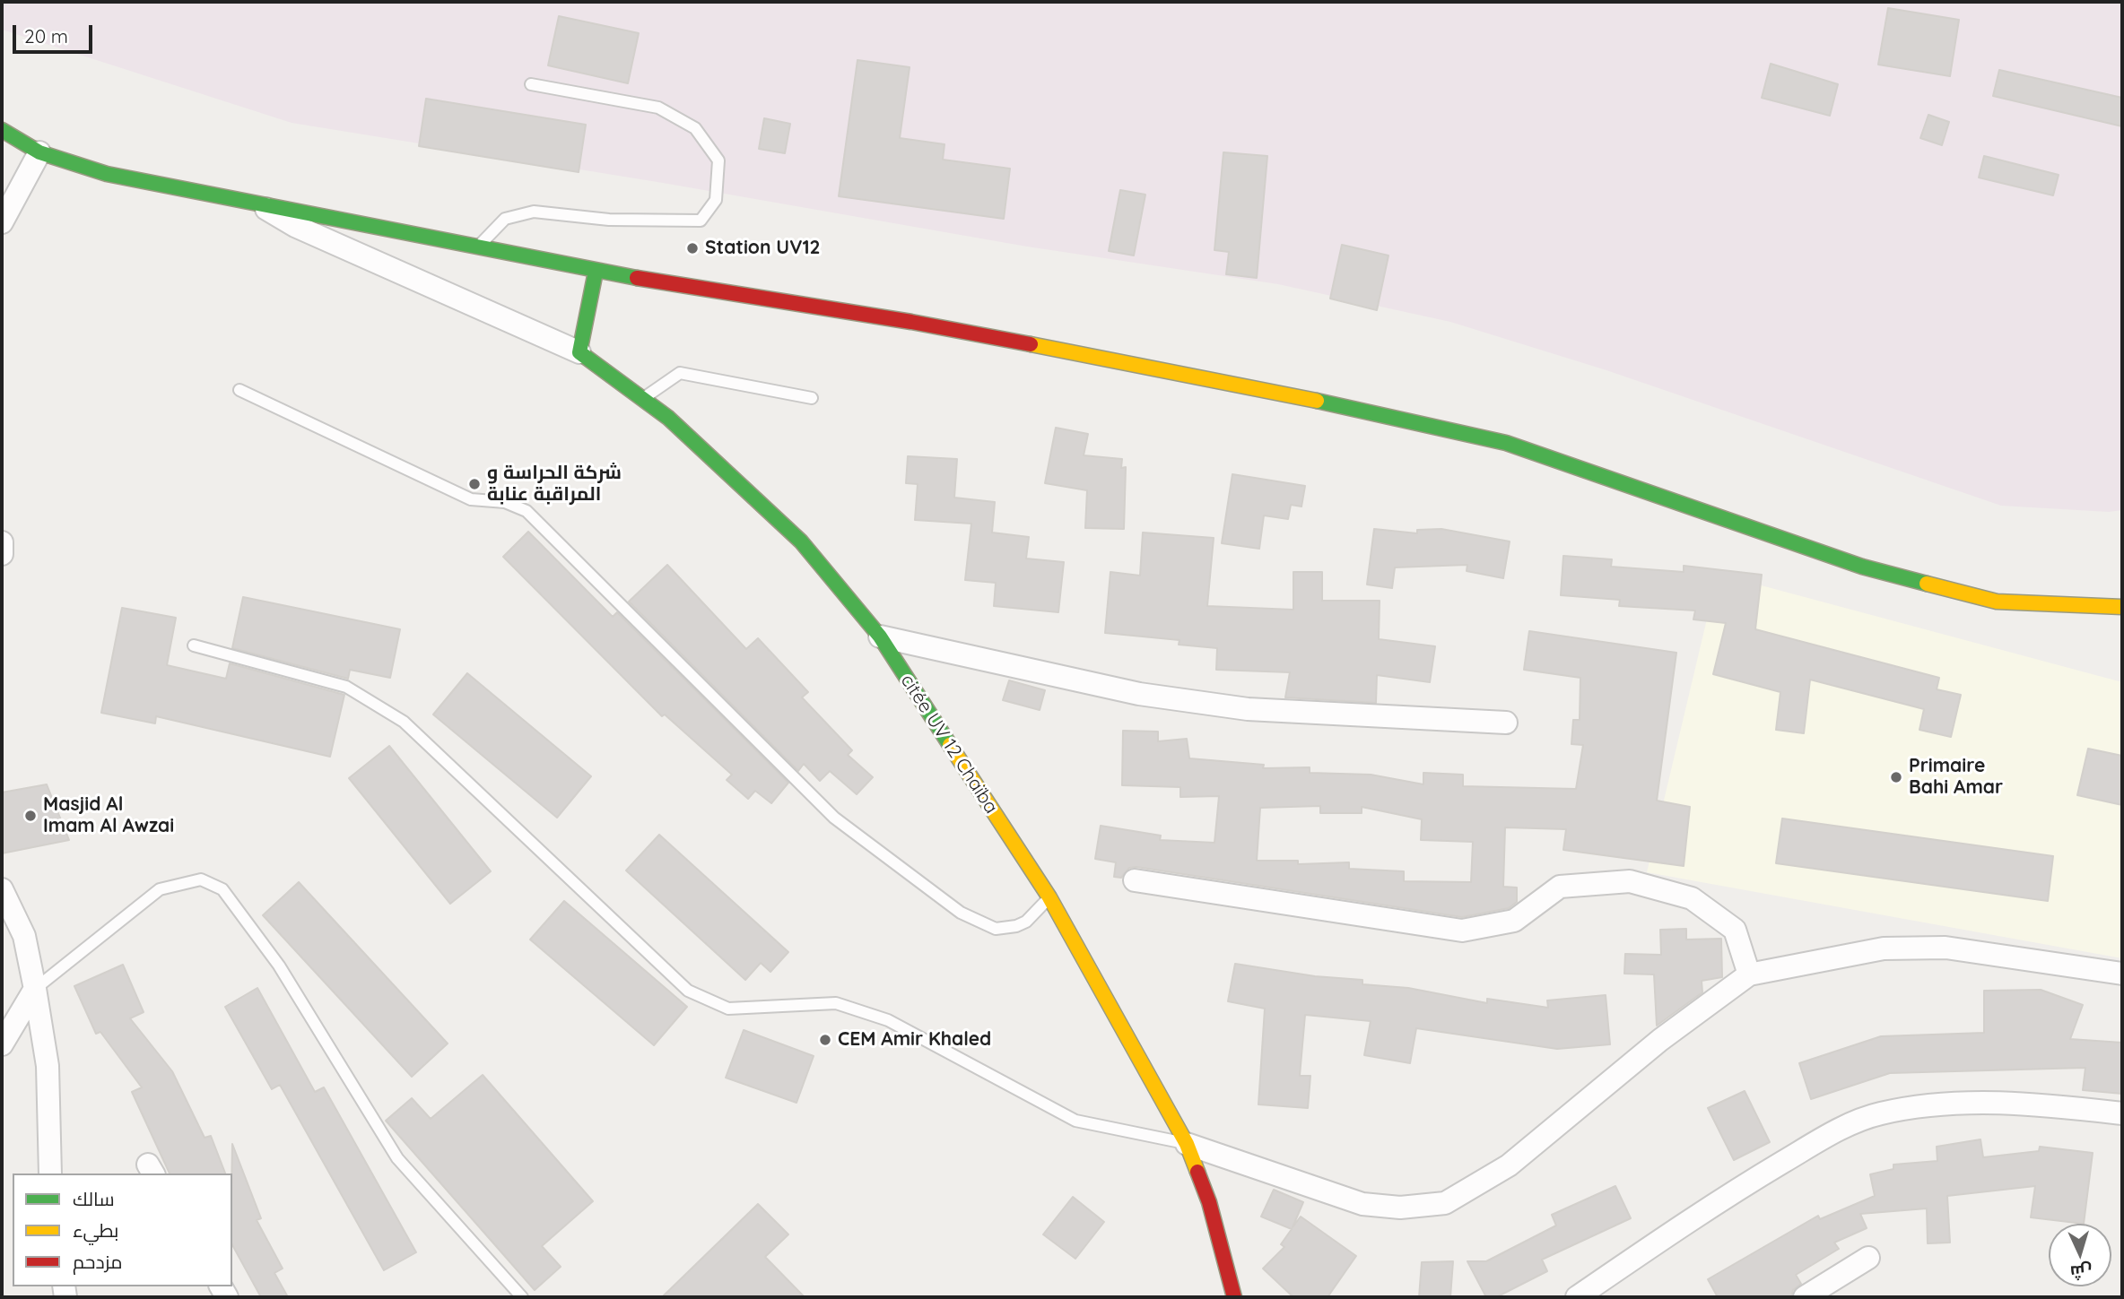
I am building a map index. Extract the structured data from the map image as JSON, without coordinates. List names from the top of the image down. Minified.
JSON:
{"streets":{"street":["citée UV 12 Chaïba"]},"places":["Station UV12","شركة الحراسة و المراقبة عنابة","Primaire Bahi Amar","Masjid Al Imam Al Awzai","CEM Amir Khaled"],"legend":["سالك","بطيء","مزدحم"],"scale_bar":"20 m","north":"bottom"}
